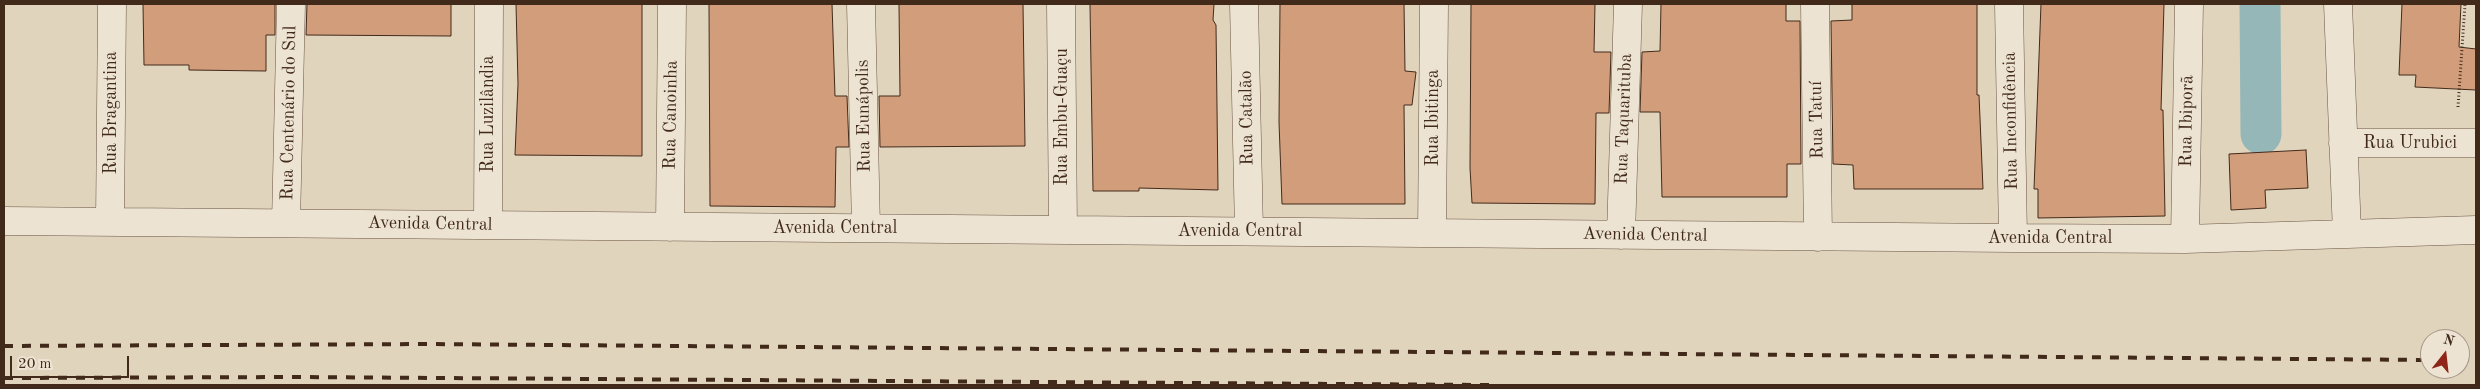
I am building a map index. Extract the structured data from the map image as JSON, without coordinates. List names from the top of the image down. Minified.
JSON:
{"streets":{"street":["Rua Bragantina","Rua Centenário do Sul","Rua Luzilândia","Rua Canoinha","Rua Eunápolis","Rua Embu-Guaçu","Rua Catalão","Rua Ibitinga","Rua Taquarituba","Rua Tatuí","Rua Inconfidência","Rua Ibiporã","Rua Urubici","Avenida Central"]},"crossings":[["Rua Bragantina","Avenida Central"],["Rua Centenário do Sul","Avenida Central"],["Rua Luzilândia","Avenida Central"],["Rua Canoinha","Avenida Central"],["Rua Eunápolis","Avenida Central"],["Rua Embu-Guaçu","Avenida Central"],["Rua Catalão","Avenida Central"],["Rua Ibitinga","Avenida Central"],["Rua Taquarituba","Avenida Central"],["Rua Tatuí","Avenida Central"],["Rua Inconfidência","Avenida Central"],["Rua Ibiporã","Avenida Central"]],"scale_bar":"20 m","north":"top"}
